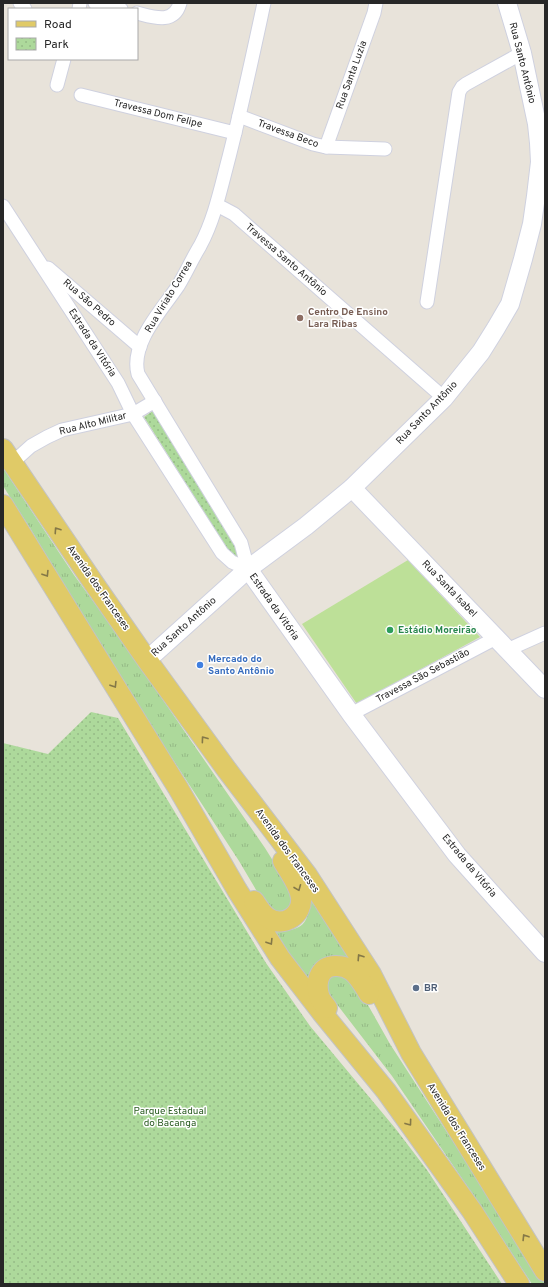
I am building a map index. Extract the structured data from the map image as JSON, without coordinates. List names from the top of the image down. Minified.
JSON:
{"streets":{"main road":["Avenida dos Franceses"],"street":["Rua Santo Antônio","Rua Santa Luzia","Travessa Dom Felipe","Travessa Beco","Travessa Santo Antônio","Rua Viriato Correa","Rua São Pedro","Estrada da Vitória","Rua Alto Militar","Rua Santa Isabel","Travessa São Sebastião"]},"crossings":[["Rua Santo Antônio","Travessa Santo Antônio"],["Rua Santo Antônio","Rua Viriato Correa"],["Rua Santo Antônio","Estrada da Vitória"],["Rua Santo Antônio","Avenida dos Franceses"],["Rua Santo Antônio","Rua Santa Isabel"],["Rua Santa Luzia","Travessa Beco"],["Travessa Dom Felipe","Rua Viriato Correa"],["Travessa Beco","Rua Viriato Correa"],["Travessa Santo Antônio","Rua Viriato Correa"],["Rua Viriato Correa","Rua São Pedro"],["Rua Viriato Correa","Estrada da Vitória"],["Rua Viriato Correa","Rua Alto Militar"],["Rua São Pedro","Estrada da Vitória"],["Estrada da Vitória","Rua Alto Militar"],["Estrada da Vitória","Travessa São Sebastião"],["Rua Alto Militar","Avenida dos Franceses"],["Rua Santa Isabel","Travessa São Sebastião"]],"parks":["Parque Estadual do Bacanga"],"places":["Centro De Ensino Lara Ribas","Estádio Moreirão","Mercado do Santo Antônio","BR"],"legend":["Road","Park"]}
